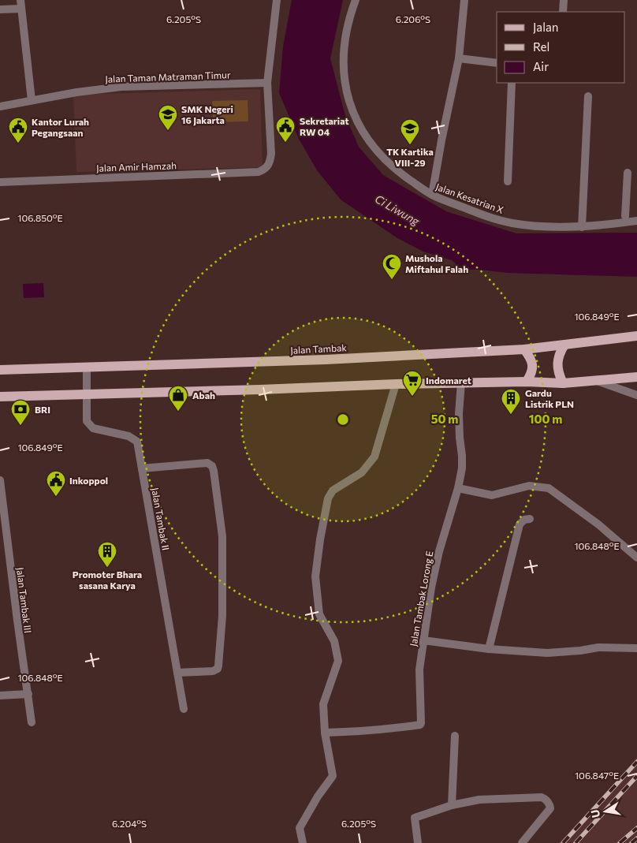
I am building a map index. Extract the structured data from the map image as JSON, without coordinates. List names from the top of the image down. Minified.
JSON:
{"streets":{"main road":["Jalan Tambak"],"street":["Jalan Taman Matraman Timur","Jalan Amir Hamzah","Jalan Kesatrian X","Jalan Tambak II","Jalan Tambak Lorong E","Jalan Tambak III"]},"crossings":[["Jalan Taman Matraman Timur","Jalan Amir Hamzah"],["Jalan Tambak","Jalan Tambak II"]],"water":["Ci Liwung"],"places":{"school or university":["SMK Negeri 16 Jakarta","TK Kartika VIII-29"],"public building":["Sekretariat RW 04","Kantor Lurah Pegangsaan","Inkoppol"],"mosque":["Mushola Miftahul Falah"],"supermarket":["Indomaret"],"shop":["Abah"],"building":["Gardu Listrik PLN","Promoter Bhara sasana Karya"],"bank":["BRI"]},"legend":["Jalan","Rel","Air"],"north":"left","coordinates":["6.205°S","6.206°S","106.850°E","106.849°E","106.848°E","106.847°E","6.204°S"],"rings":["50 m","100 m"]}
